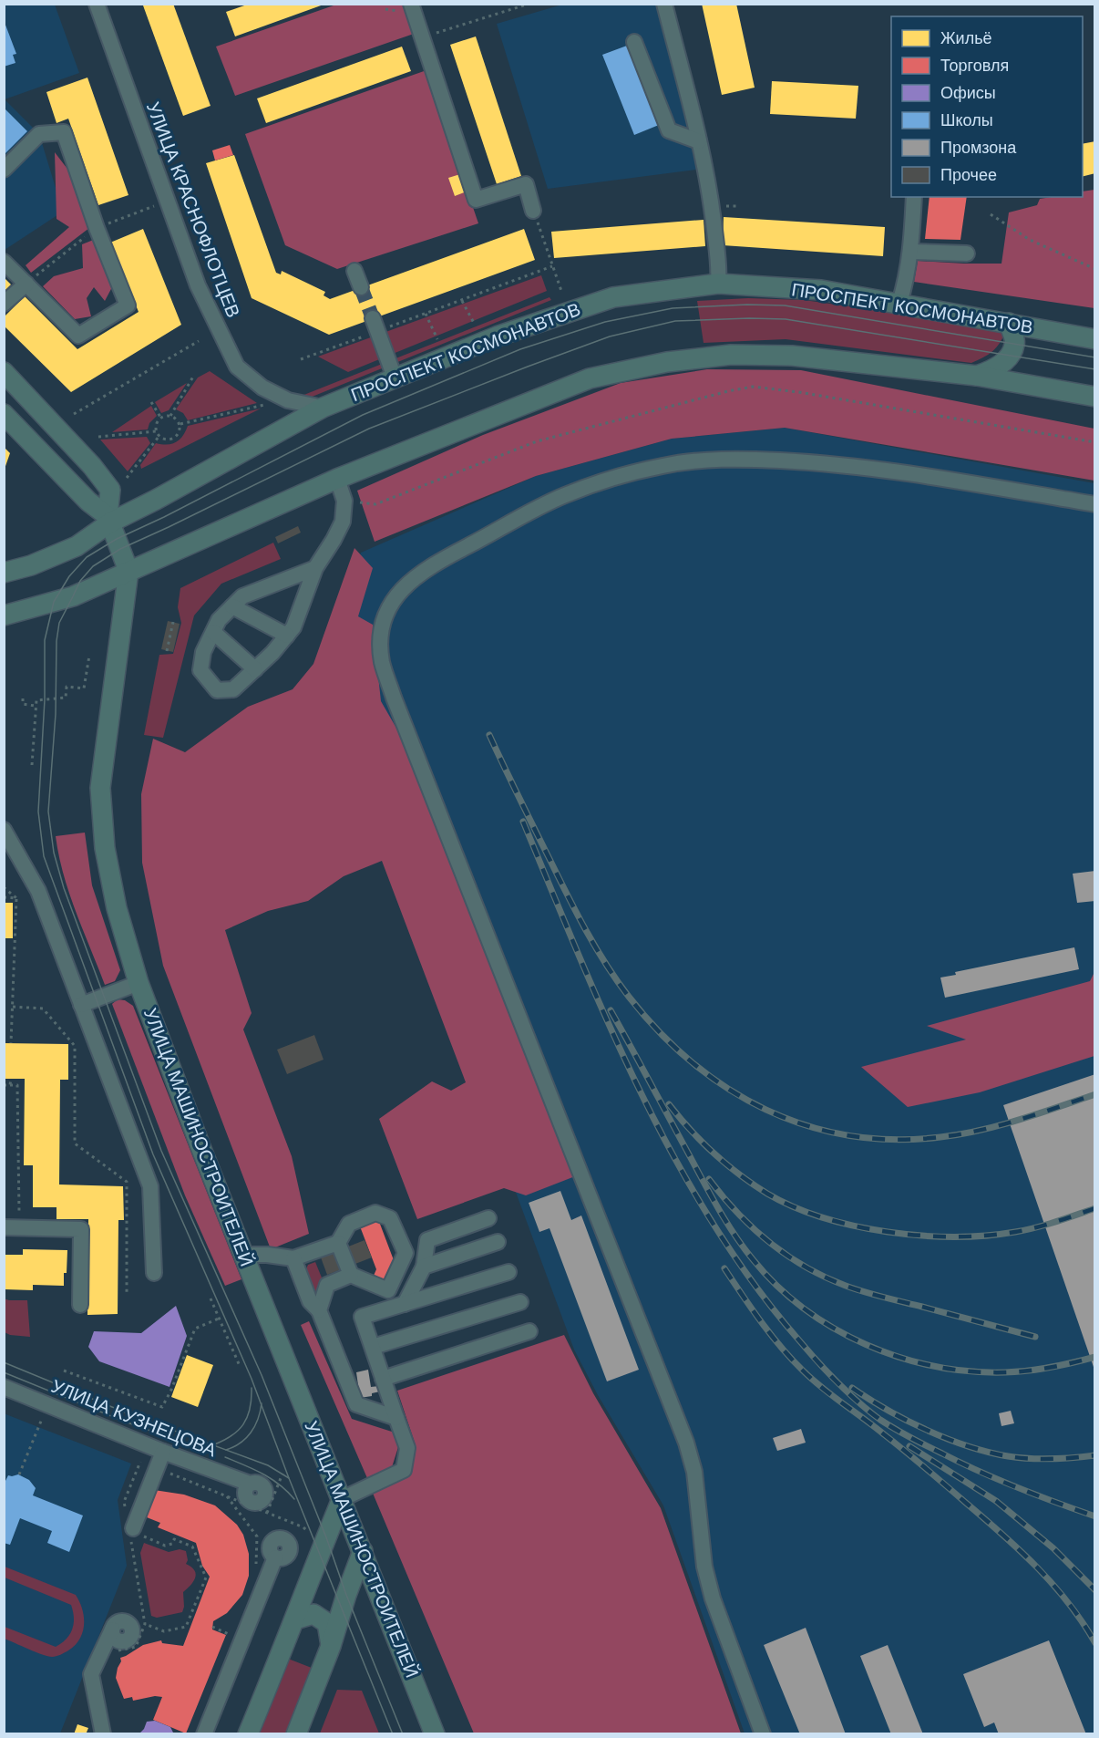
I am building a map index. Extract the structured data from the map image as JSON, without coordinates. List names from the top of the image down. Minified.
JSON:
{"streets":{"main road":["ПРОСПЕКТ КОСМОНАВТОВ","УЛИЦА МАШИНОСТРОИТЕЛЕЙ"],"street":["УЛИЦА КРАСНОФЛОТЦЕВ","УЛИЦА КУЗНЕЦОВА"]},"crossings":[["УЛИЦА КРАСНОФЛОТЦЕВ","ПРОСПЕКТ КОСМОНАВТОВ"],["ПРОСПЕКТ КОСМОНАВТОВ","УЛИЦА МАШИНОСТРОИТЕЛЕЙ"]],"legend":["Жильё","Торговля","Офисы","Школы","Промзона","Прочее"]}
